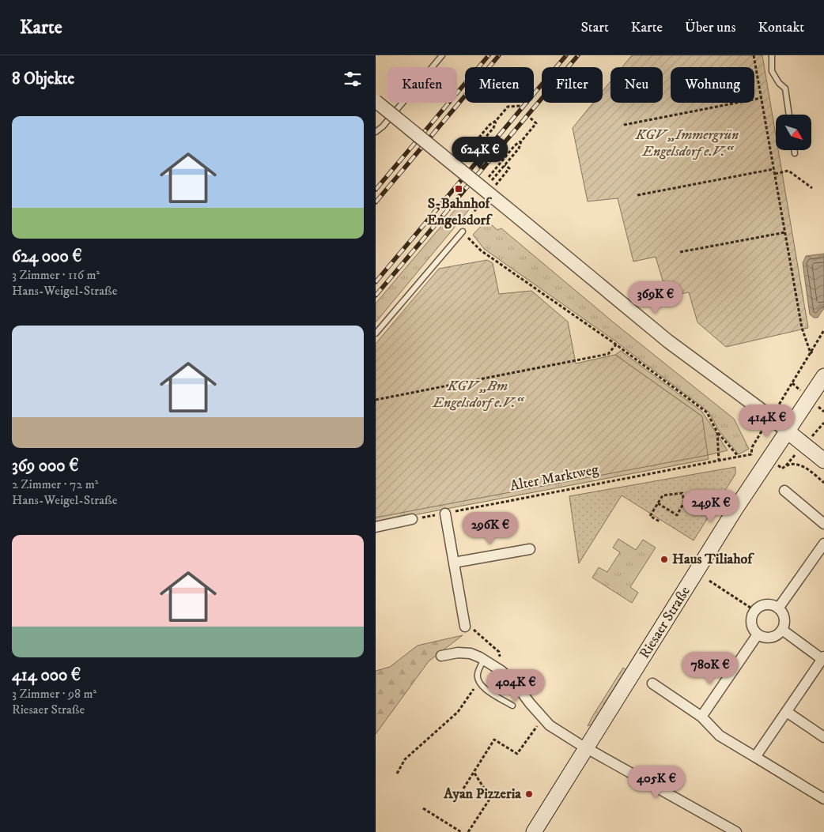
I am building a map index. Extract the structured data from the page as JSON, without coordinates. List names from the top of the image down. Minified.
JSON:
{"streets":{"main road":["Riesaer Straße"],"path":["Alter Marktweg"]},"parks":["KGV „Immergrün Engelsdorf e.V.“","KGV „Bm Engelsdorf e.V.“"],"places":{"transit":["S-Bahnhof Engelsdorf"],"other":["Haus Tiliahof","Ayan Pizzeria"]},"north":"bottom right","page":{"header":"Karte","nav":["Start","Karte","Über uns","Kontakt"],"heading":"8 Objekte","chip":["Kaufen","Mieten","Filter","Neu","Wohnung"],"list":[{"name":"624 000 €","note":"3 Zimmer · 116 m² · Hans-Weigel-Straße"},{"name":"369 000 €","note":"2 Zimmer · 72 m² · Hans-Weigel-Straße"},{"name":"414 000 €","note":"3 Zimmer · 98 m² · Riesaer Straße"}],"price":["624K €","369K €","414K €","249K €","296K €","780K €","404K €","405K €"]}}
